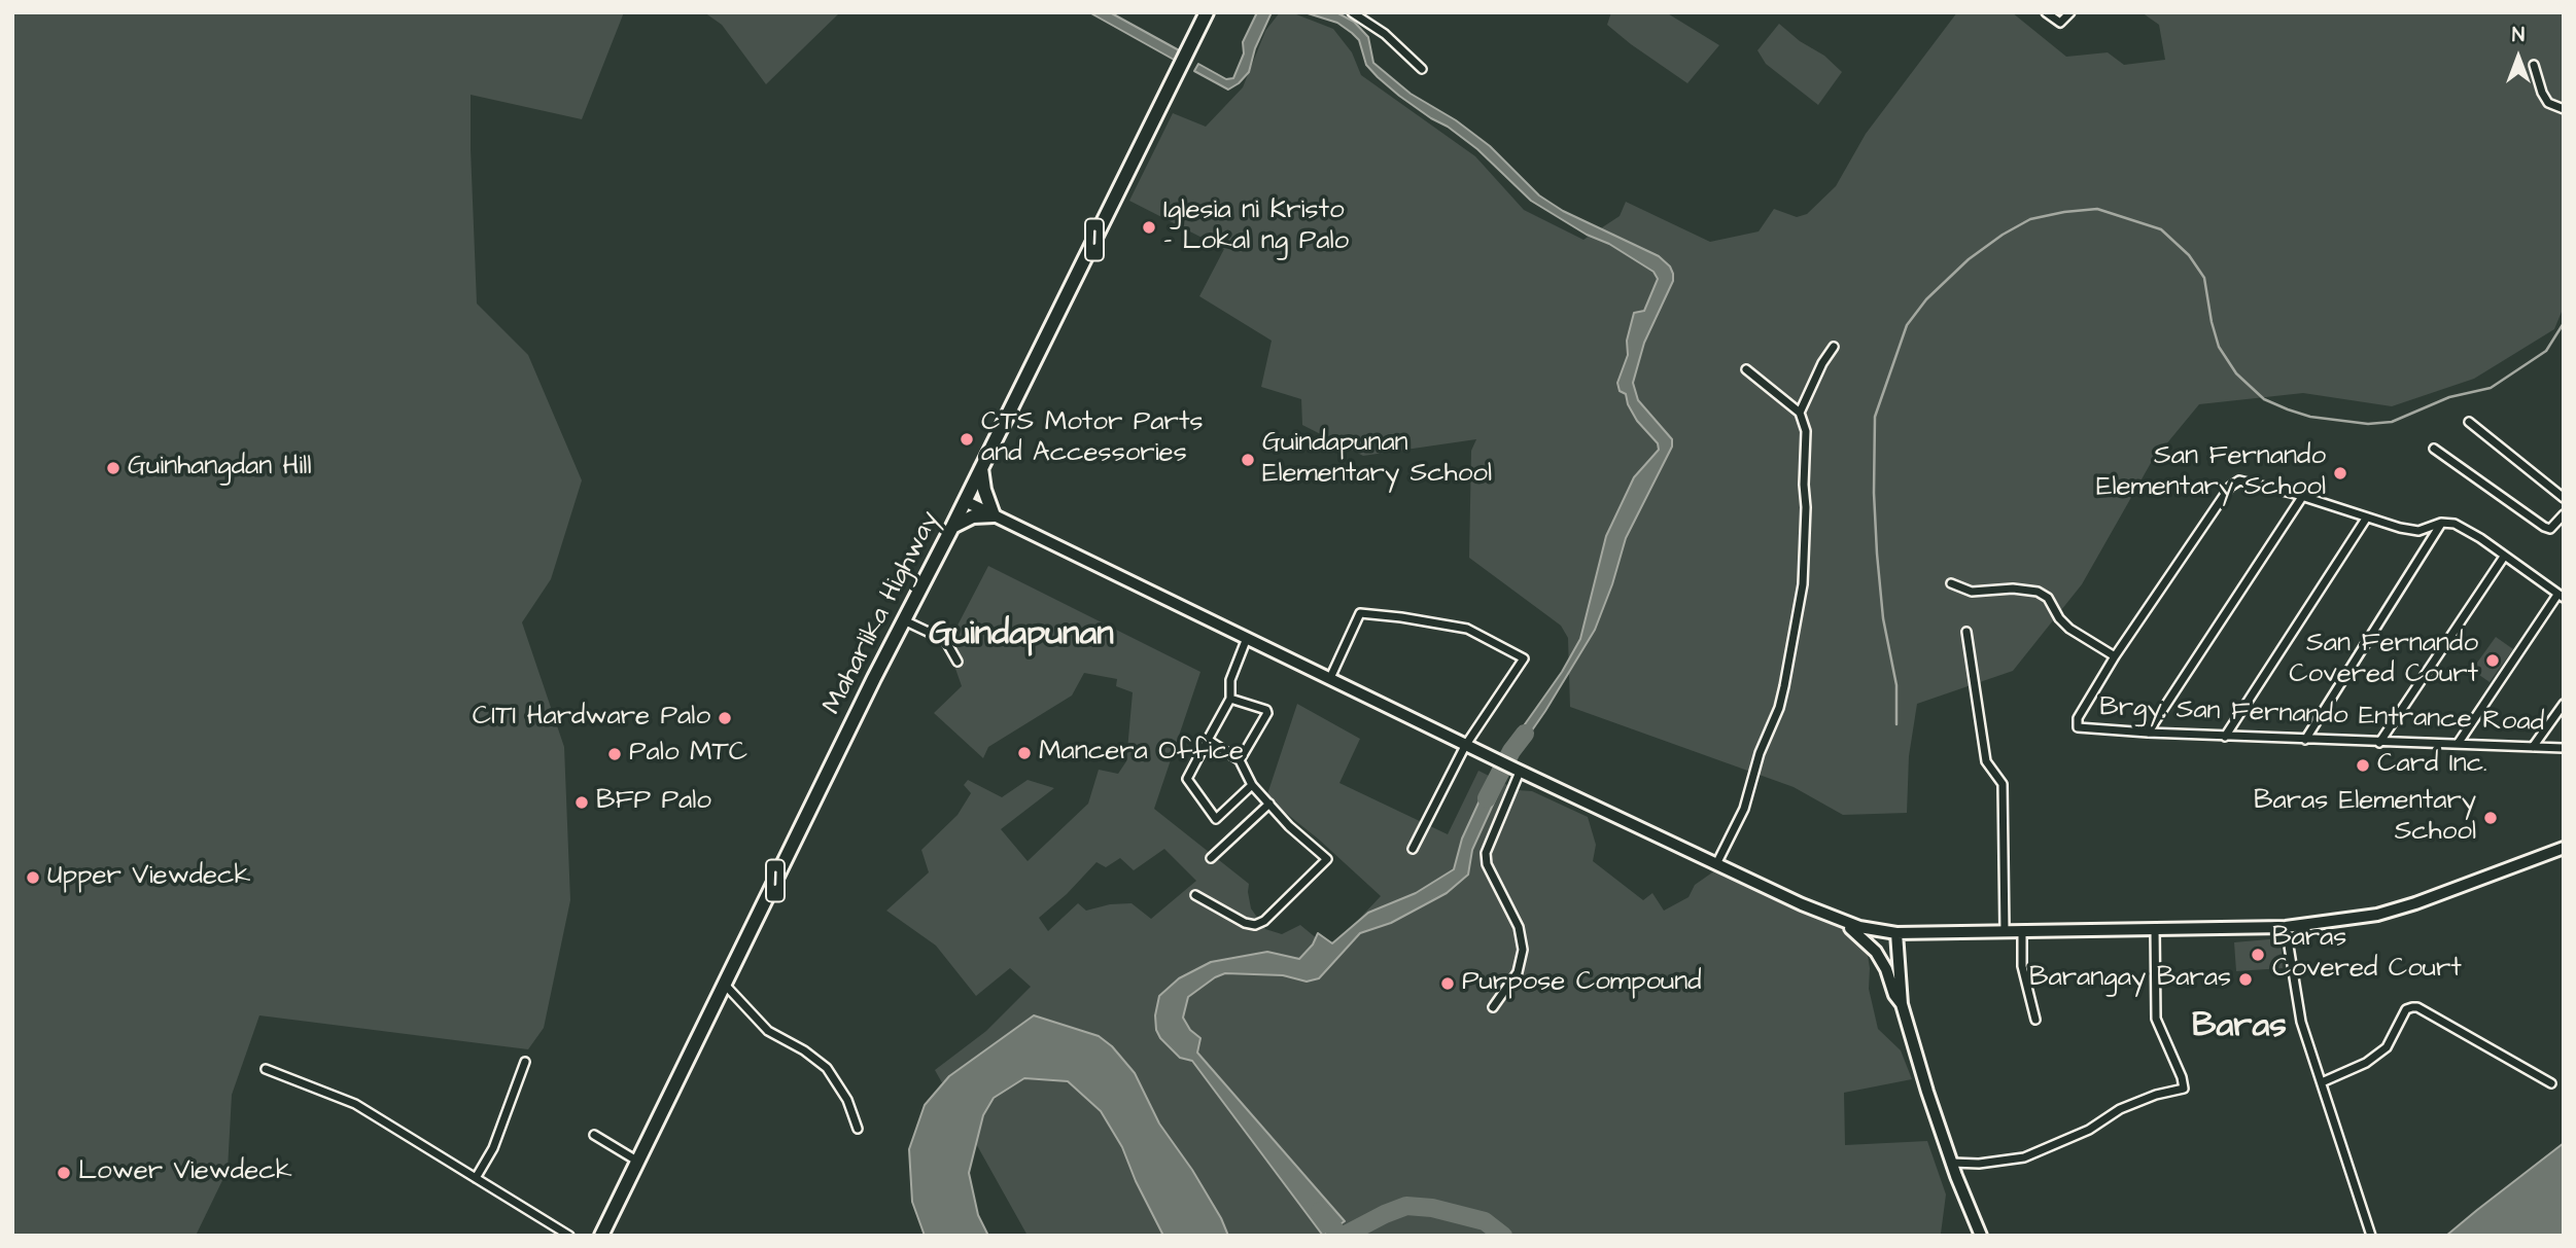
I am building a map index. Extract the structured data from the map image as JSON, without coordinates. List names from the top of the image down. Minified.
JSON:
{"streets":{"highway":["1","Maharlika Highway"],"street":["Brgy. San Fernando Entrance Road"]},"districts":["Guindapunan","Baras"],"places":["Iglesia ni Kristo - Lokal ng Palo","CTS Motor Parts and Accessories","Guindapunan Elementary School","Guinhangdan Hill","San Fernando Elementary School","San Fernando Covered Court","CITI Hardware Palo","Mancera Office","Palo MTC","Card Inc.","BFP Palo","Baras Elementary School","Upper Viewdeck","Baras Covered Court","Barangay Baras","Purpose Compound","Lower Viewdeck"],"north":"top"}
